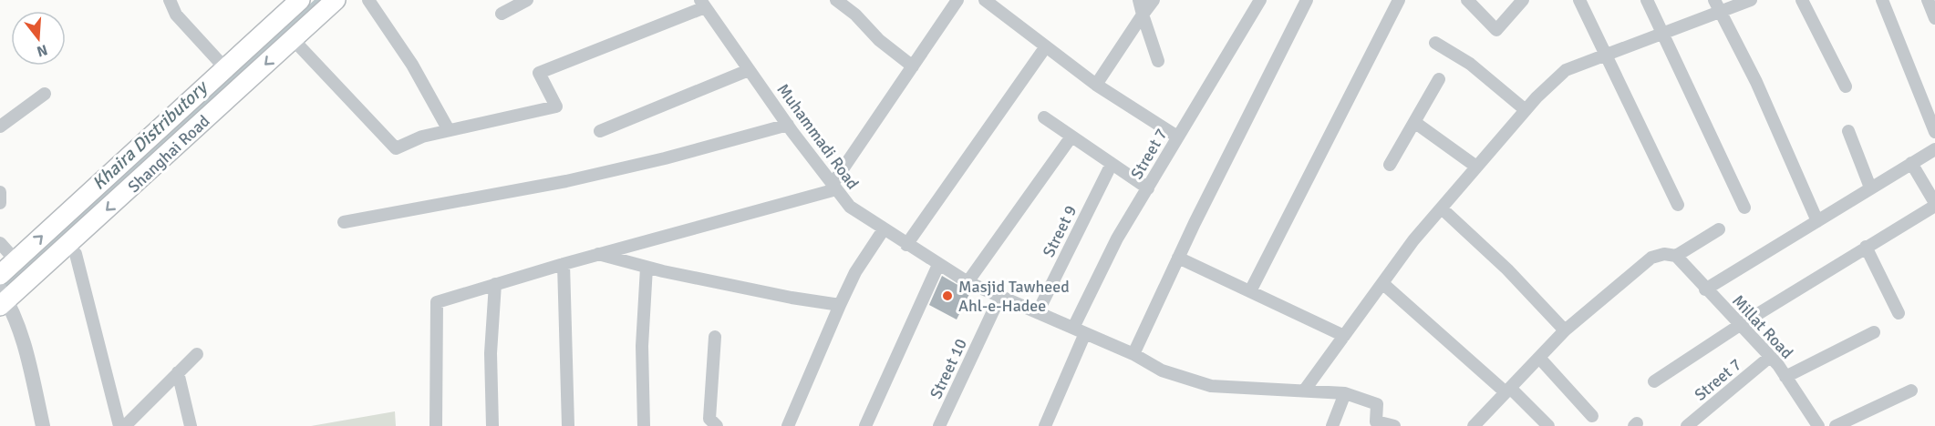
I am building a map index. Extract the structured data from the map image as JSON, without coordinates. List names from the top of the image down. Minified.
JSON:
{"streets":{"main road":["Shanghai Road"],"street":["Muhammadi Road","Street 7","Street 9","Millat Road","Street 10"]},"crossings":[["Muhammadi Road","Street 7"],["Muhammadi Road","Street 9"],["Muhammadi Road","Street 10"],["Street 7","Millat Road"]],"water":["Khaira Distributory"],"places":["Masjid Tawheed Ahl-e-Hadee"],"north":"bottom"}
